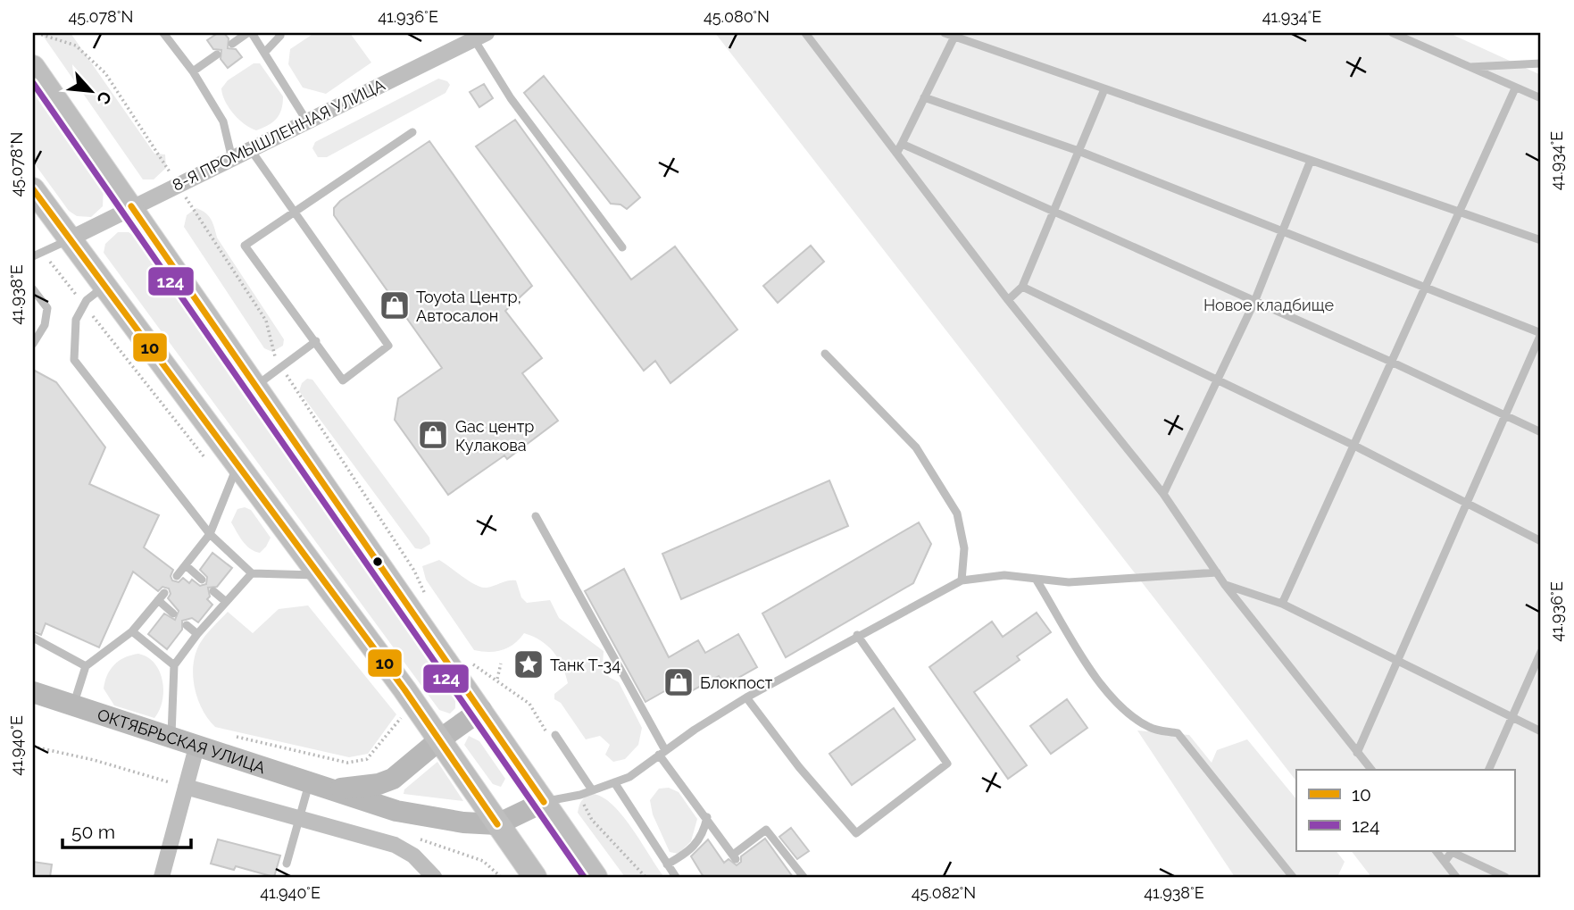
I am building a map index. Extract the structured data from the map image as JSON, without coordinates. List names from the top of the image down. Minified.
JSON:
{"streets":{"main road":["ОКТЯБРЬСКАЯ УЛИЦА"],"street":["8-Я ПРОМЫШЛЕННАЯ УЛИЦА"]},"parks":["Новое кладбище"],"places":{"shop":["Toyota Центр, Автосалон","Gac центр Кулакова","Блокпост"],"place":["Танк Т-34"]},"lines":["transit line 124","transit line 10"],"legend":["10","124"],"scale_bar":"50 m","north":"bottom right","coordinates":["45.078°N","41.936°E","45.080°N","41.934°E","41.938°E","41.940°E","45.082°N"]}
